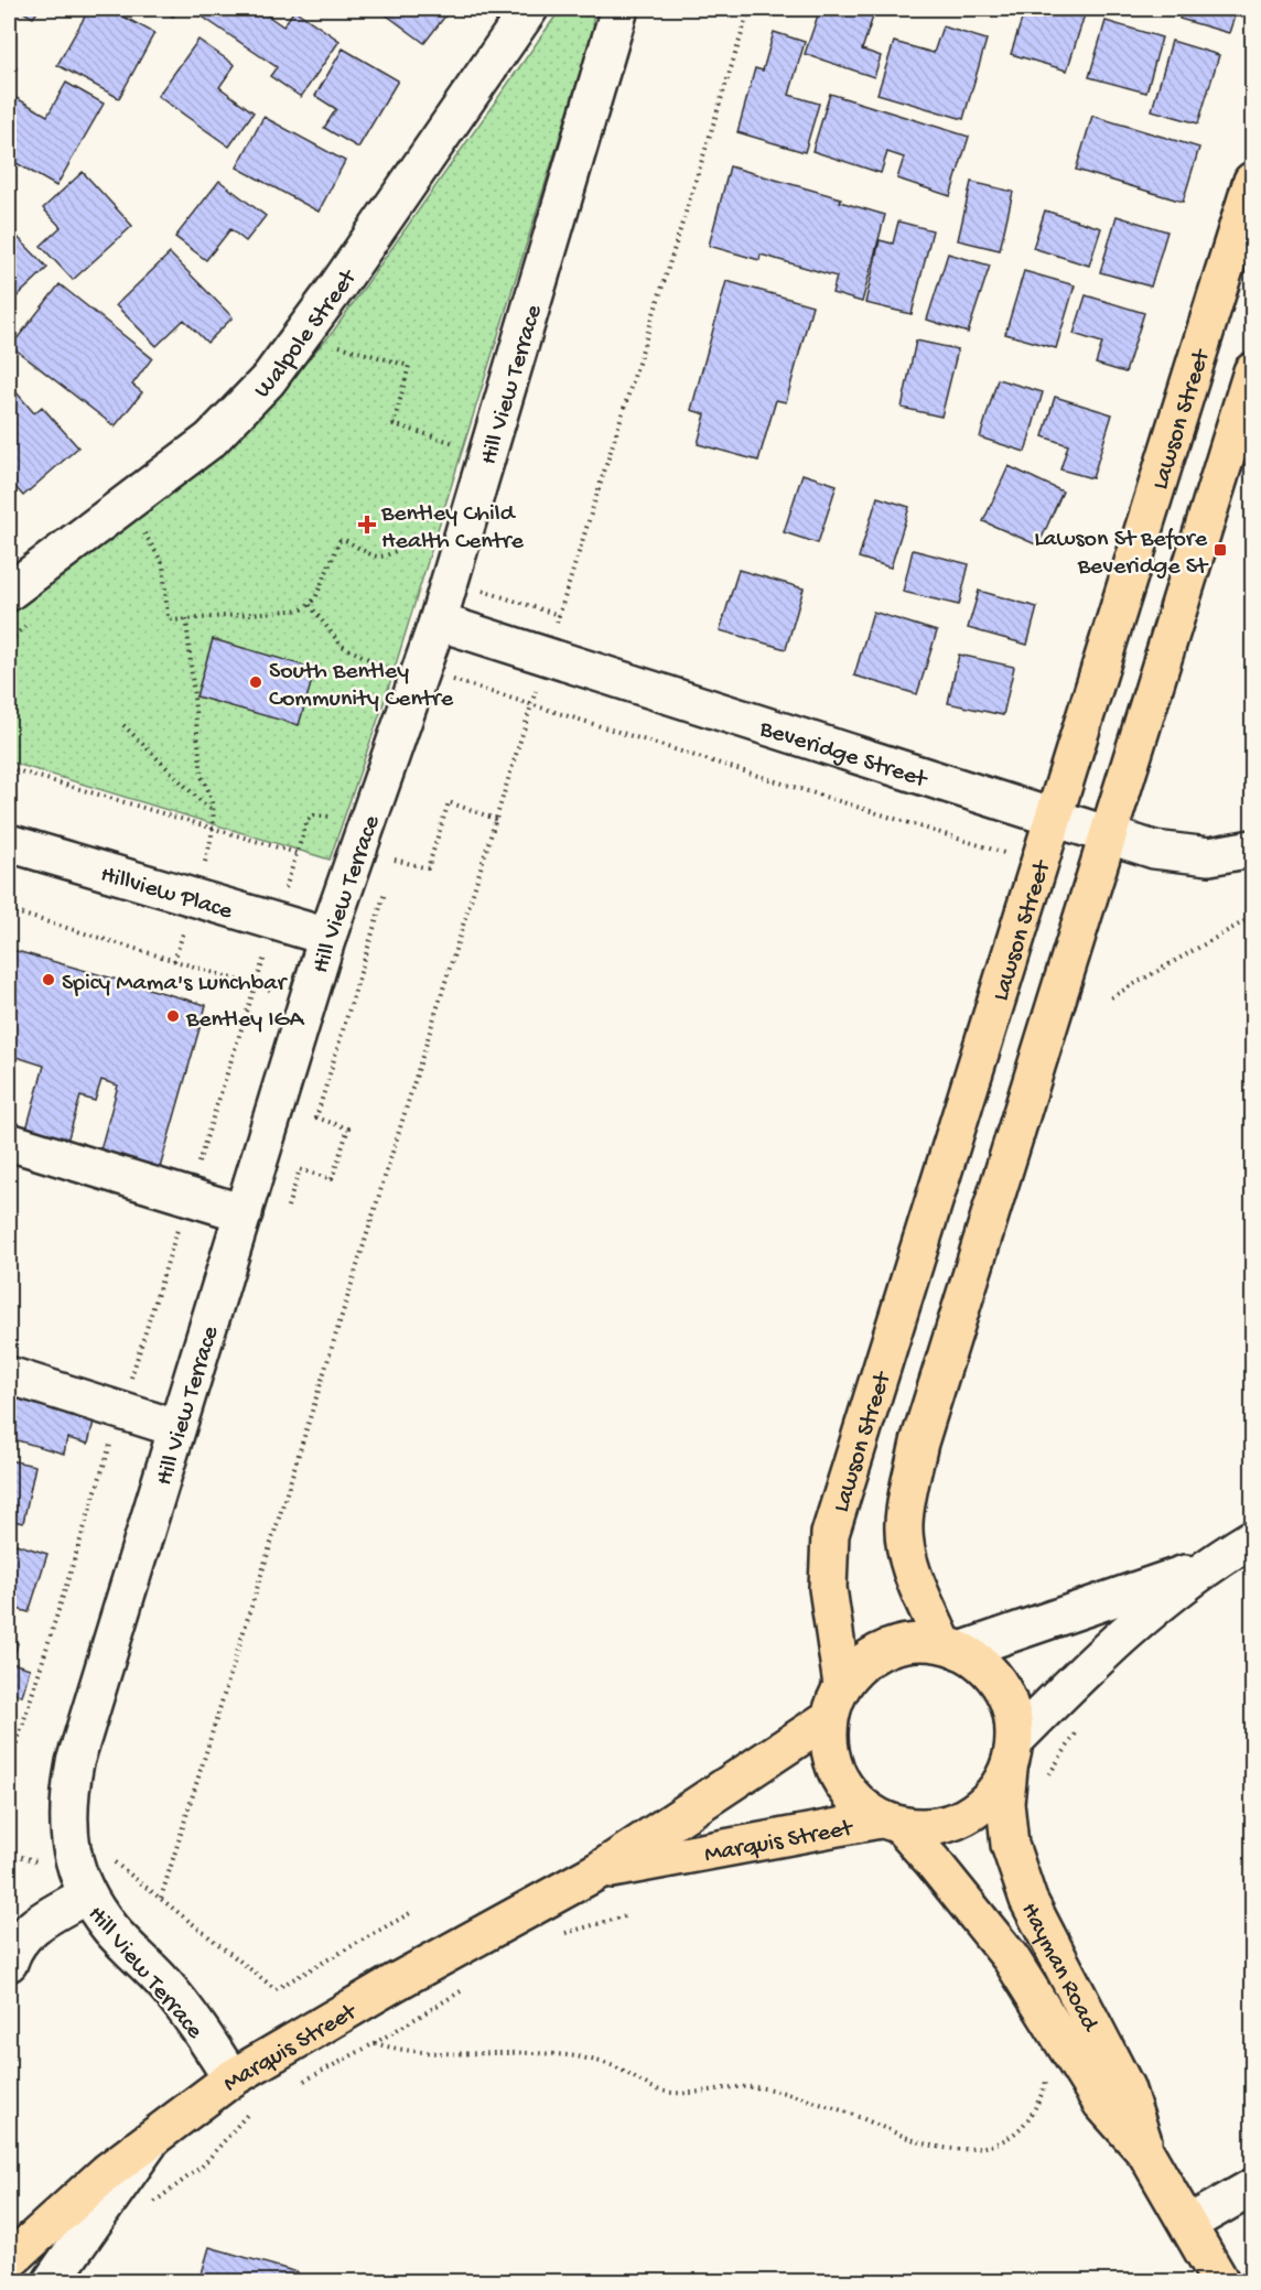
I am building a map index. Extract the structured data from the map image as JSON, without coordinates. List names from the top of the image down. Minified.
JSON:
{"streets":{"main road":["Lawson Street","Marquis Street","Hayman Road"],"street":["Walpole Street","Hill View Terrace","Beveridge Street","Hillview Place"]},"crossings":[["Hill View Terrace","Beveridge Street"],["Hill View Terrace","Hillview Place"],["Hill View Terrace","Marquis Street"],["Lawson Street","Beveridge Street"],["Lawson Street","Marquis Street"],["Lawson Street","Hayman Road"],["Marquis Street","Hayman Road"]],"places":{"health":["Bentley Child Health Centre"],"transit":["Lawson St Before Beveridge St"],"other":["South Bentley Community Centre","Spicy Mama's Lunchbar","Bentley IGA"]}}
